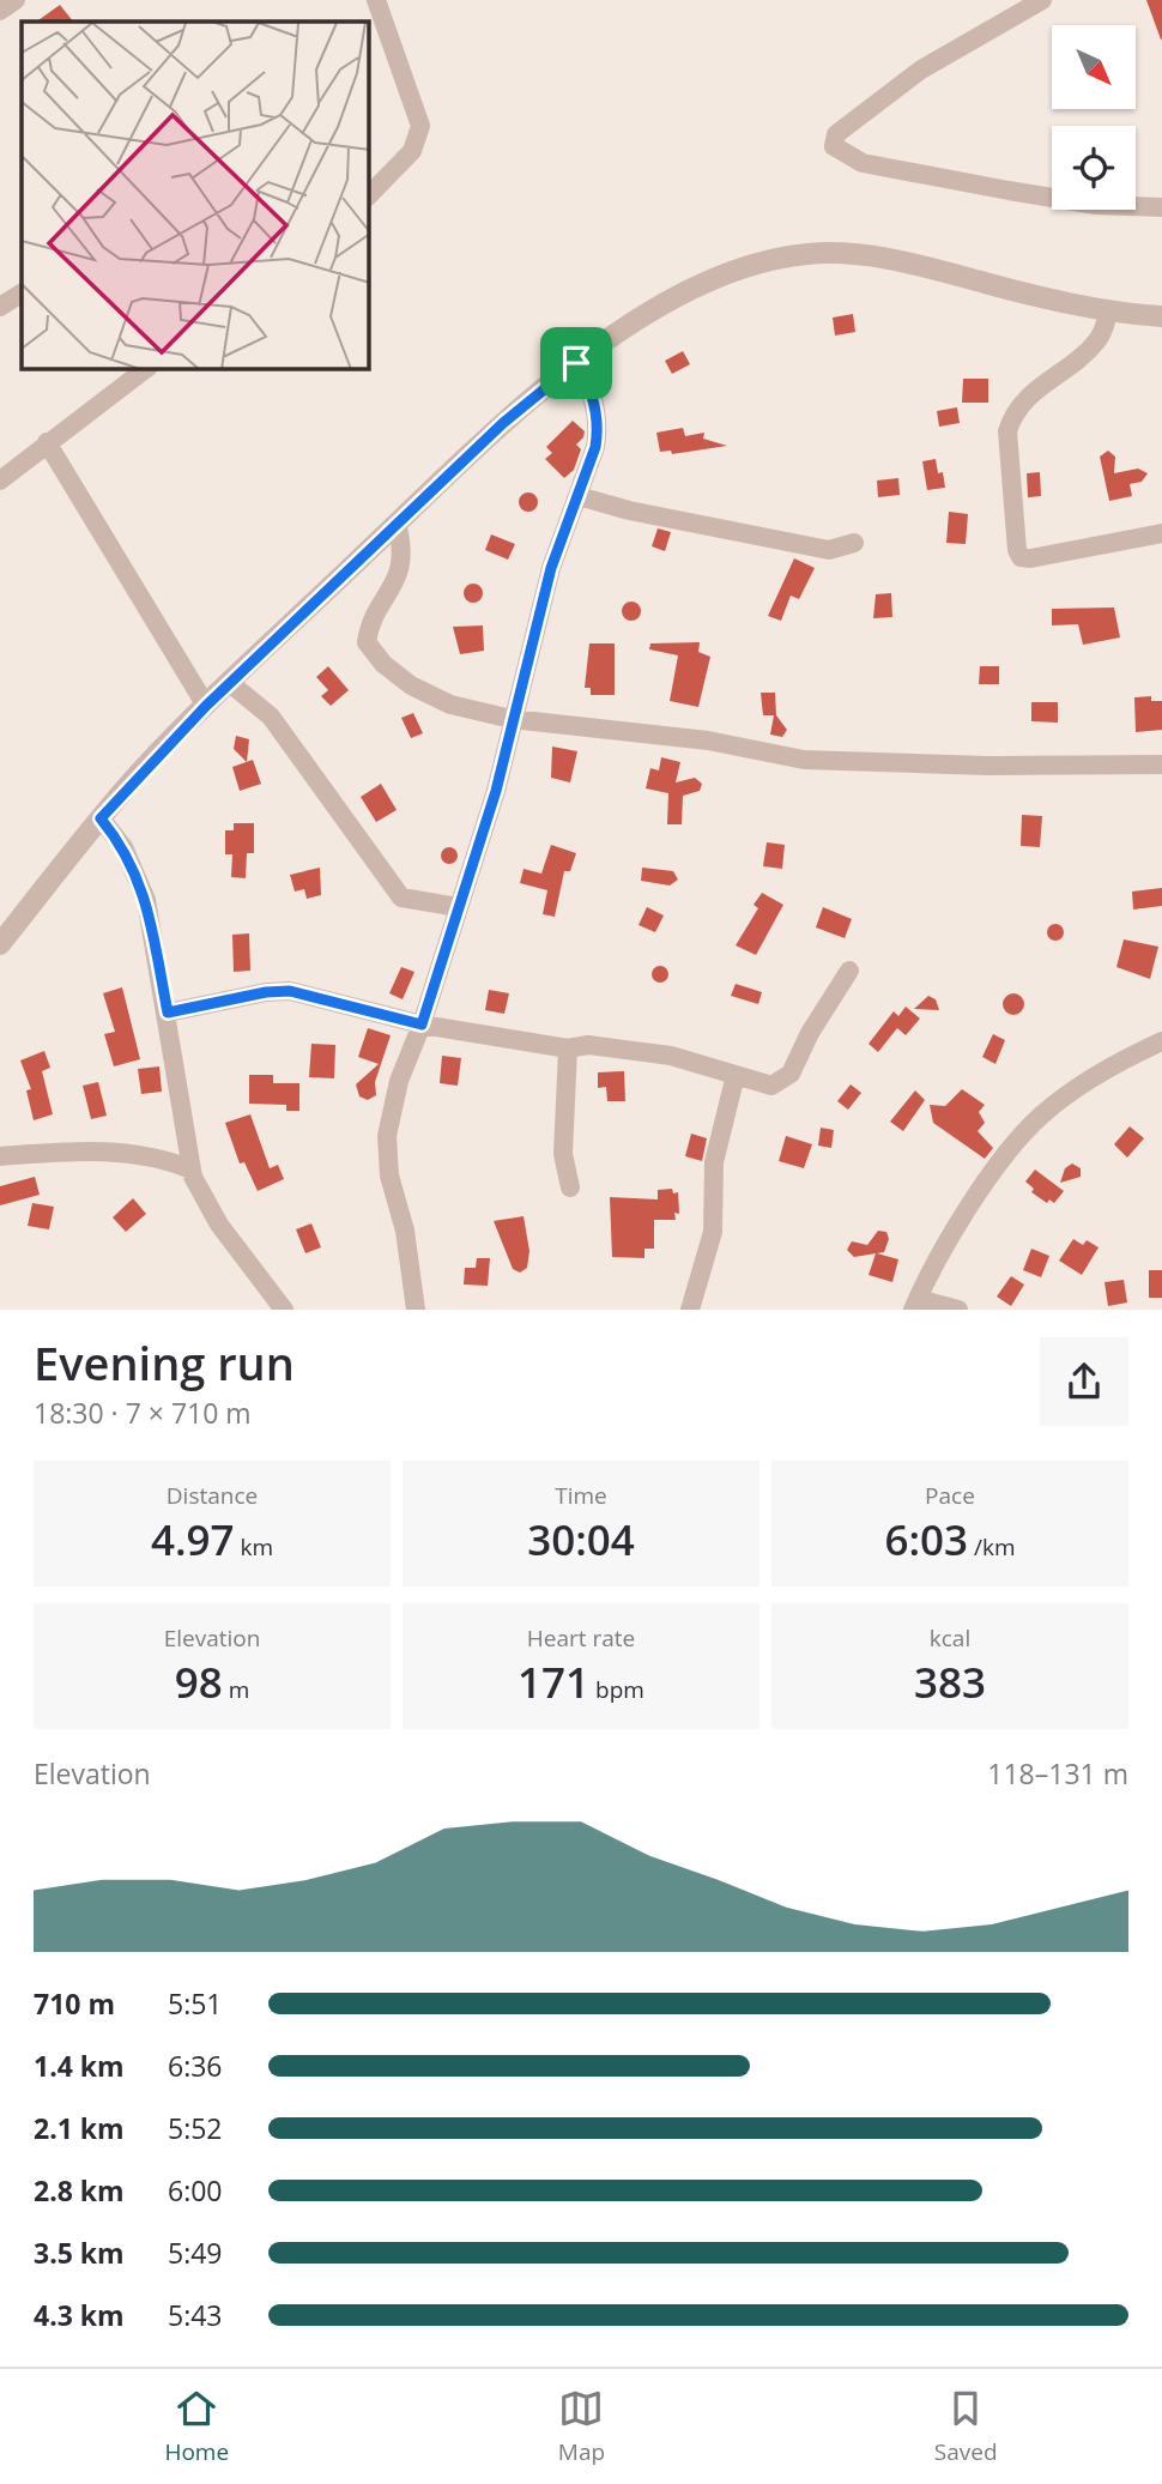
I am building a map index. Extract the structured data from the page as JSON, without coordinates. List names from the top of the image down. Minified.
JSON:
{"north":"bottom right","page":{"heading":["Evening run","18:30 · 7 × 710 m"],"stats":[["Distance","4.97 km"],["Time","30:04"],["Pace","6:03 /km"],["Elevation","98 m"],["Heart rate","171 bpm"],["kcal","383"]],"chart":["Elevation","118–131 m"],"list":[{"name":"710 m","note":"5:51"},{"name":"1.4 km","note":"6:36"},{"name":"2.1 km","note":"5:52"},{"name":"2.8 km","note":"6:00"},{"name":"3.5 km","note":"5:49"},{"name":"4.3 km","note":"5:43"}],"tabs":["Home","Map","Saved"]}}
